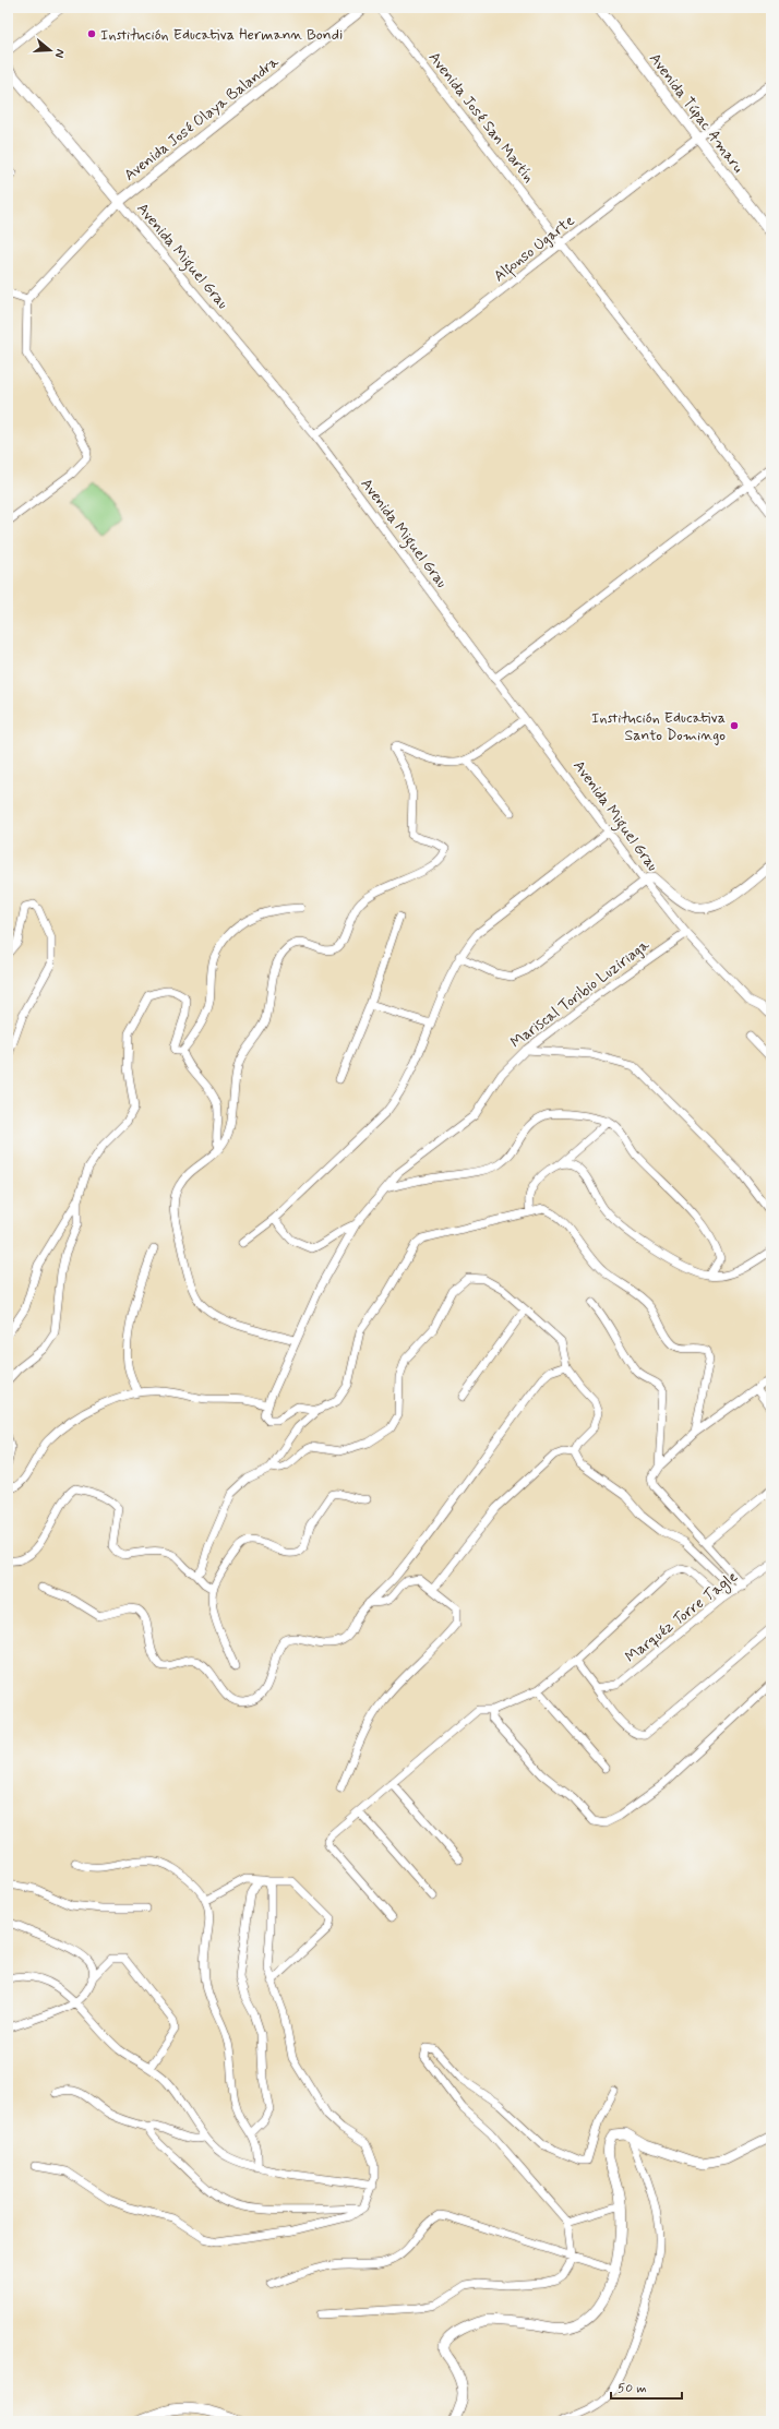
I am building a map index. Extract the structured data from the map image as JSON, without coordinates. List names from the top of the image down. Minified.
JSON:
{"streets":{"street":["Avenida Túpac Amaru","Avenida José San Martín","Avenida José Olaya Balandra","Alfonso Ugarte","Avenida Miguel Grau","Mariscal Toribio Luziriaga","Marquéz Torre Tagle"]},"crossings":[["Avenida Túpac Amaru","Alfonso Ugarte"],["Avenida José San Martín","Alfonso Ugarte"],["Avenida José Olaya Balandra","Avenida Miguel Grau"],["Alfonso Ugarte","Avenida Miguel Grau"],["Avenida Miguel Grau","Mariscal Toribio Luziriaga"]],"places":["Institución Educativa Hermann Bondi","Institución Educativa Santo Domingo"],"scale_bar":"50 m","north":"right"}
